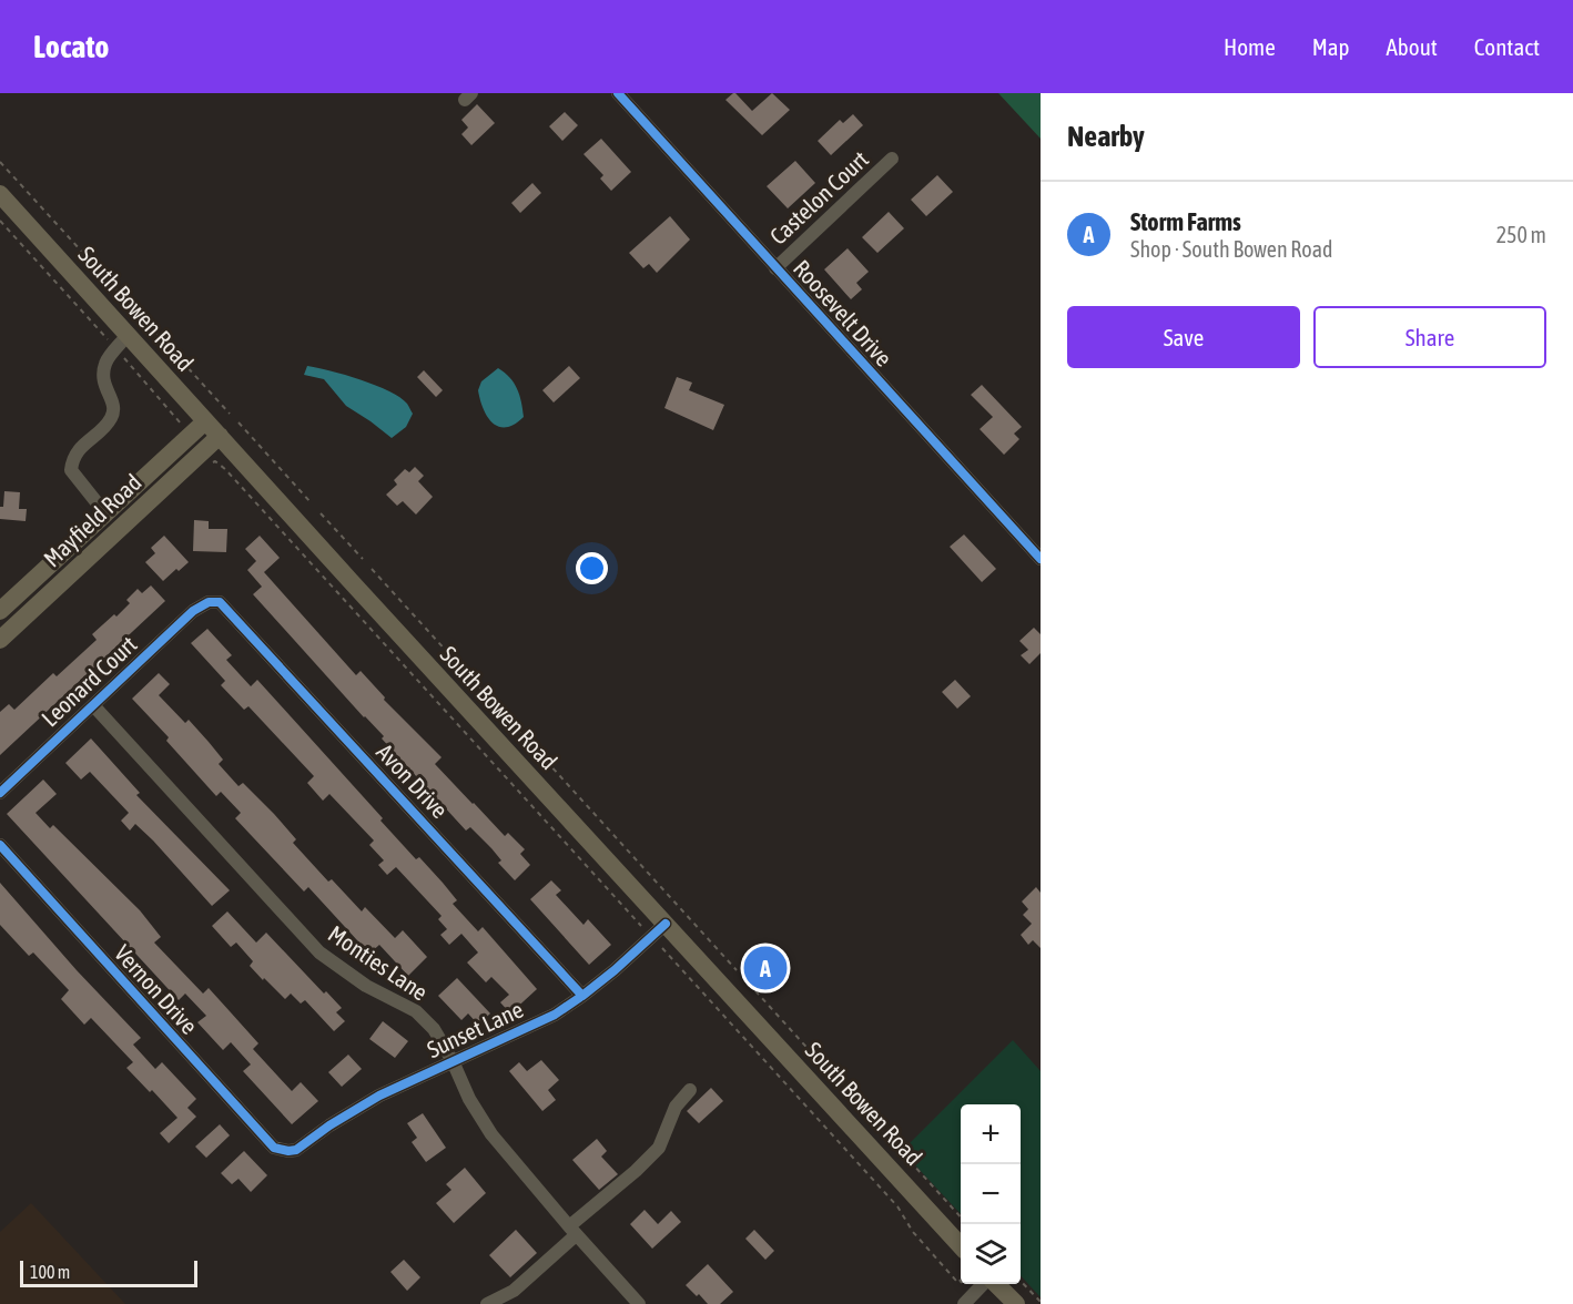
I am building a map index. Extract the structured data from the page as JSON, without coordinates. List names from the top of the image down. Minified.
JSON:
{"streets":{"main road":["South Bowen Road","Mayfield Road"],"street":["Castelon Court","Roosevelt Drive","Leonard Court","Avon Drive","Monties Lane","Vernon Drive","Sunset Lane"]},"crossings":[["Castelon Court","Roosevelt Drive"],["South Bowen Road","Mayfield Road"],["South Bowen Road","Sunset Lane"],["Leonard Court","Avon Drive"],["Leonard Court","Monties Lane"],["Avon Drive","Sunset Lane"],["Monties Lane","Sunset Lane"],["Vernon Drive","Sunset Lane"]],"scale_bar":"100 m","page":{"header":"Locato","nav":["Home","Map","About","Contact"],"heading":"Nearby","list":[{"mark":"A","name":"Storm Farms","note":"Shop · South Bowen Road","value":"250 m"}],"buttons":["Save","Share"],"pins":"A","map_buttons":["+","−"],"scale":"100 m"}}
